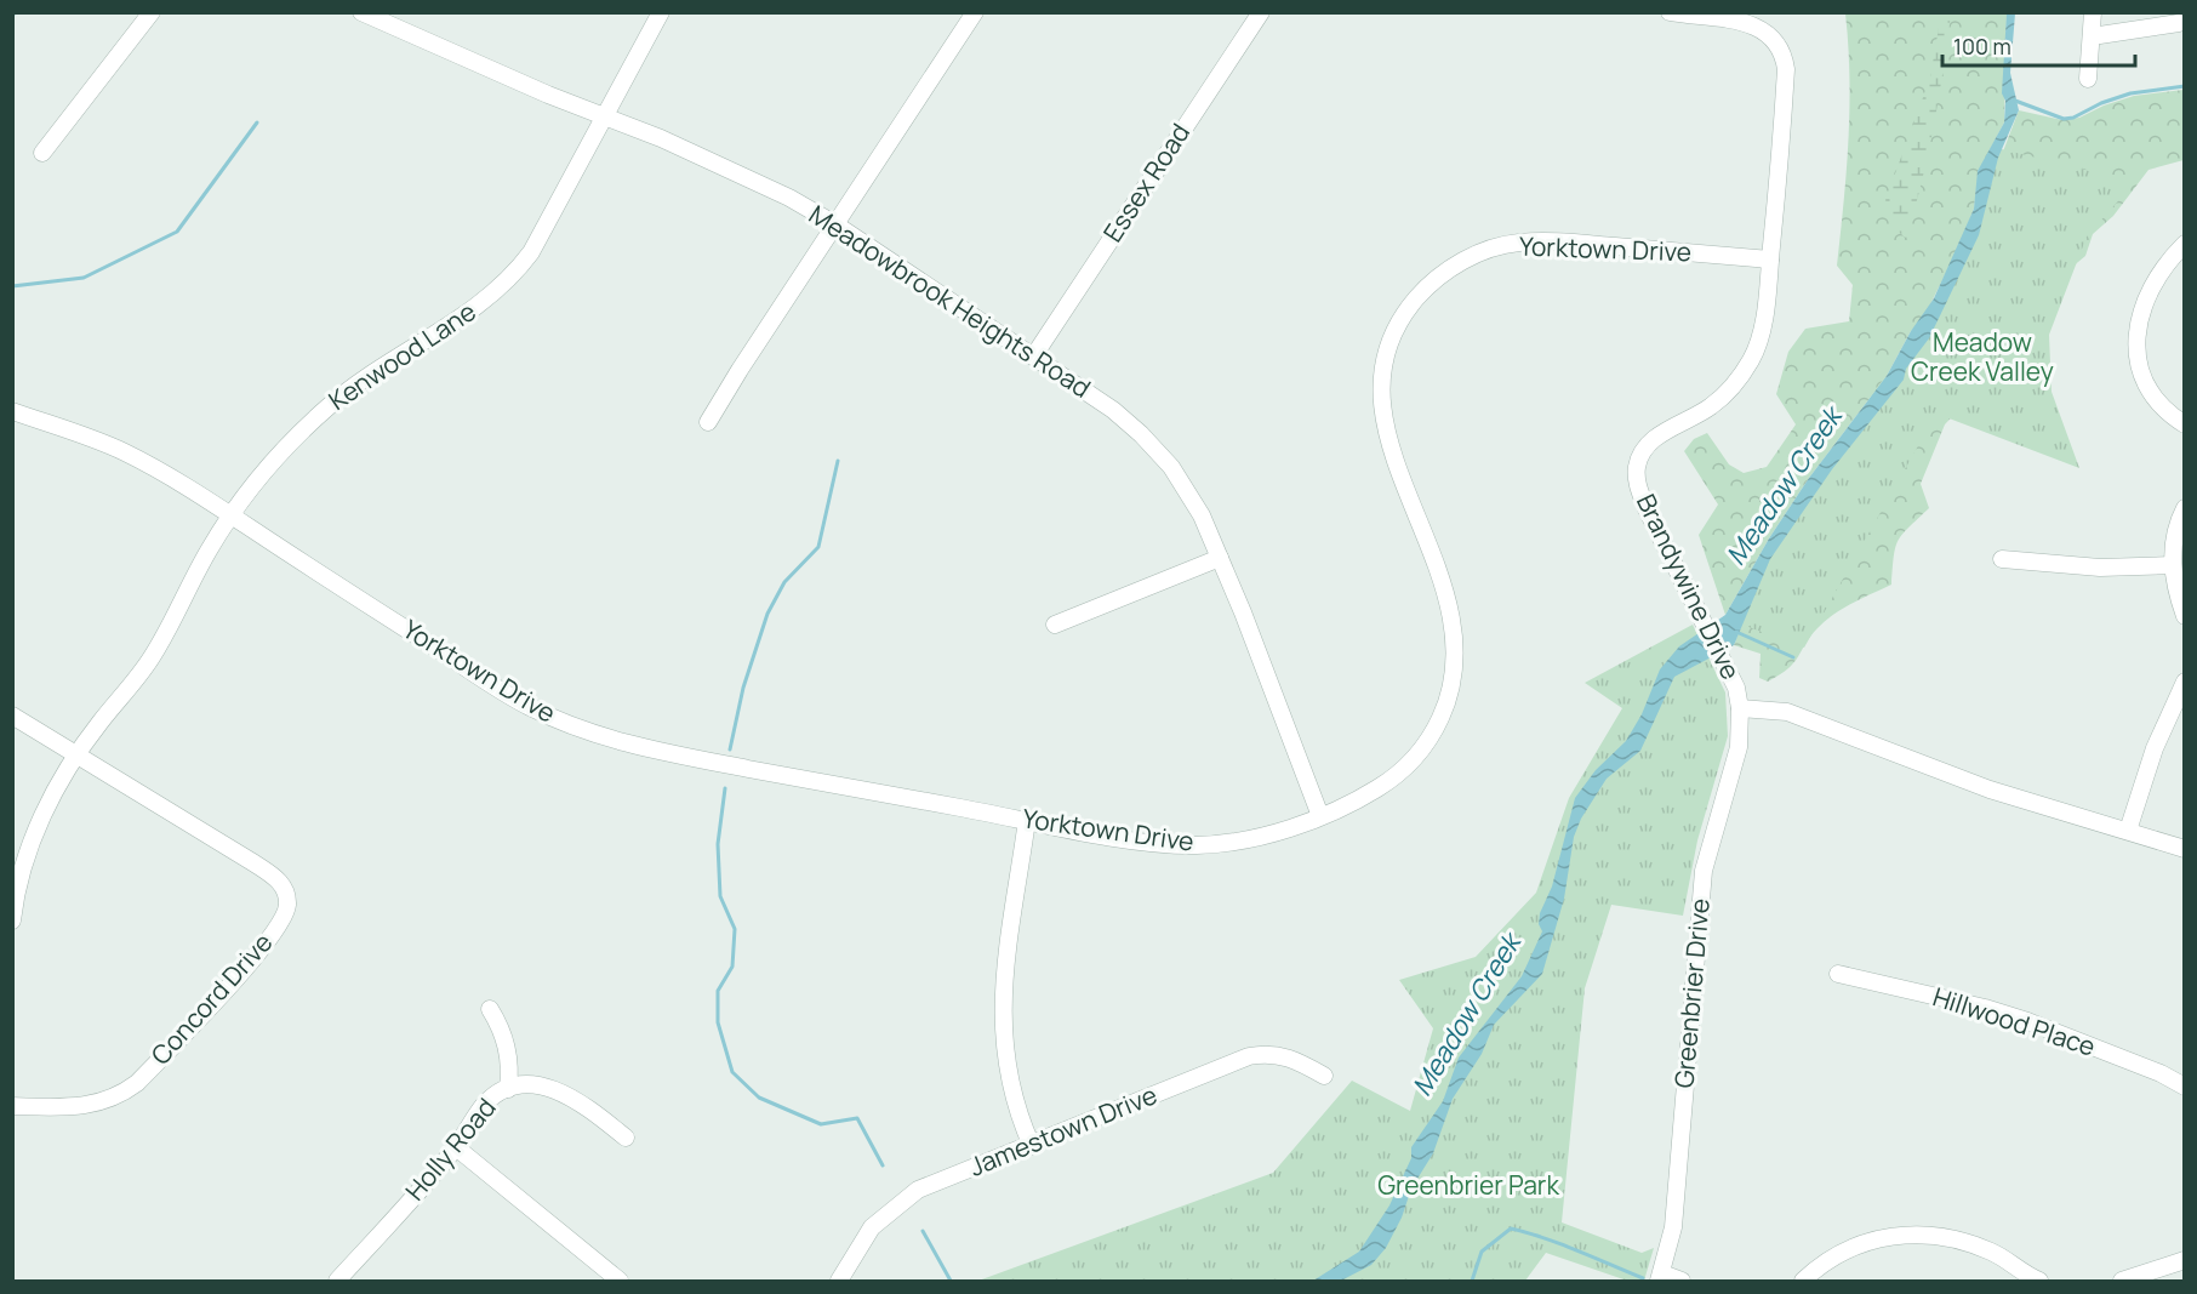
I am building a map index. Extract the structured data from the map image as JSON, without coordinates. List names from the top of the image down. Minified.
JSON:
{"streets":{"street":["Essex Road","Yorktown Drive","Meadowbrook Heights Road","Kenwood Lane","Brandywine Drive","Greenbrier Drive","Concord Drive","Hillwood Place","Jamestown Drive","Holly Road"]},"crossings":[["Essex Road","Meadowbrook Heights Road"],["Yorktown Drive","Meadowbrook Heights Road"],["Yorktown Drive","Kenwood Lane"],["Yorktown Drive","Brandywine Drive"],["Meadowbrook Heights Road","Kenwood Lane"],["Kenwood Lane","Concord Drive"],["Brandywine Drive","Greenbrier Drive"]],"water":["Meadow Creek"],"parks":["Meadow Creek Valley","Greenbrier Park"],"scale_bar":"100 m"}
